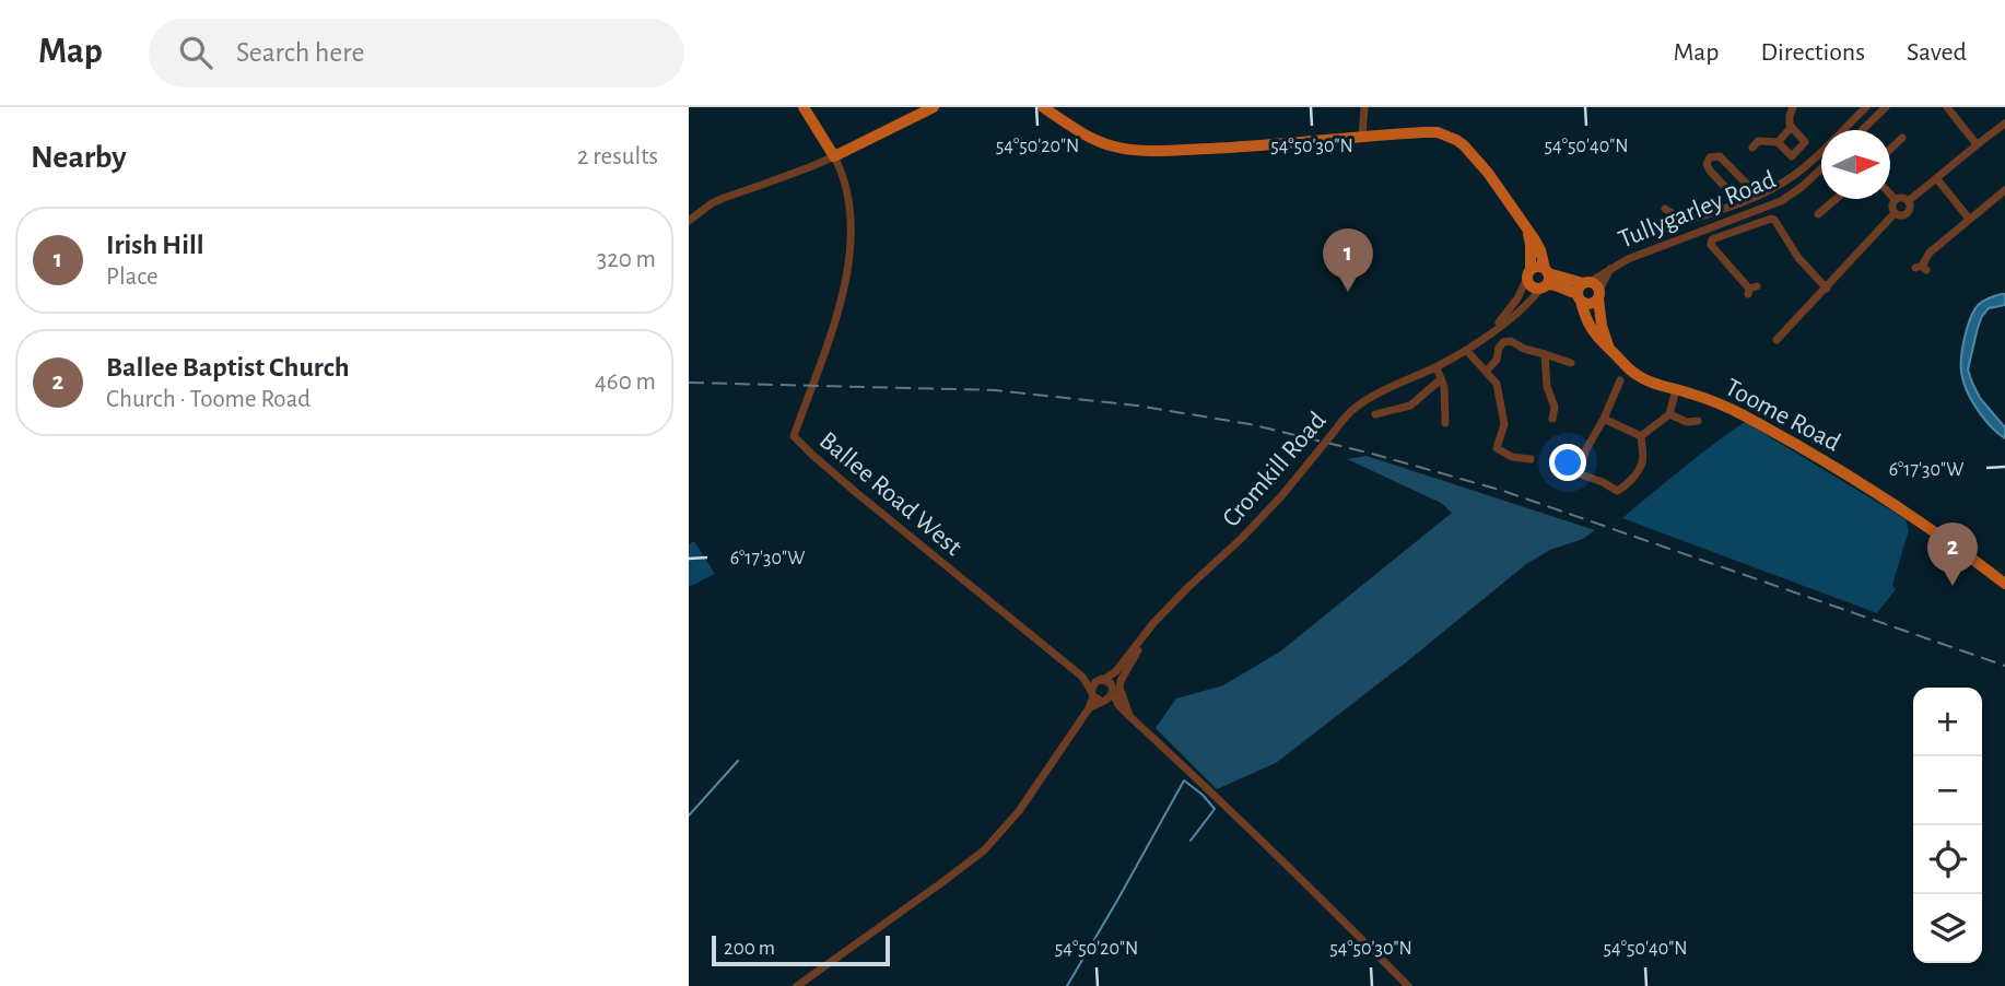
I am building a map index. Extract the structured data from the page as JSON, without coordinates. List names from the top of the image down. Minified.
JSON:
{"streets":{"main road":["Toome Road"],"street":["Tullygarley Road","Cromkill Road","Ballee Road West"]},"crossings":[["Tullygarley Road","Toome Road"],["Cromkill Road","Ballee Road West"]],"scale_bar":"200 m","north":"right","page":{"header":"Map","search":"Search here","nav":["Map","Directions","Saved"],"heading":["Nearby","2 results"],"list":[{"mark":"1","name":"Irish Hill","note":"Place","value":"320 m"},{"mark":"2","name":"Ballee Baptist Church","note":"Church · Toome Road","value":"460 m"}],"pins":["1","2"],"map_buttons":["+","−"],"scale":"200 m"},"coordinates":["54°50'20\"N","54°50'30\"N","54°50'40\"N","6°17'30\"W"]}
